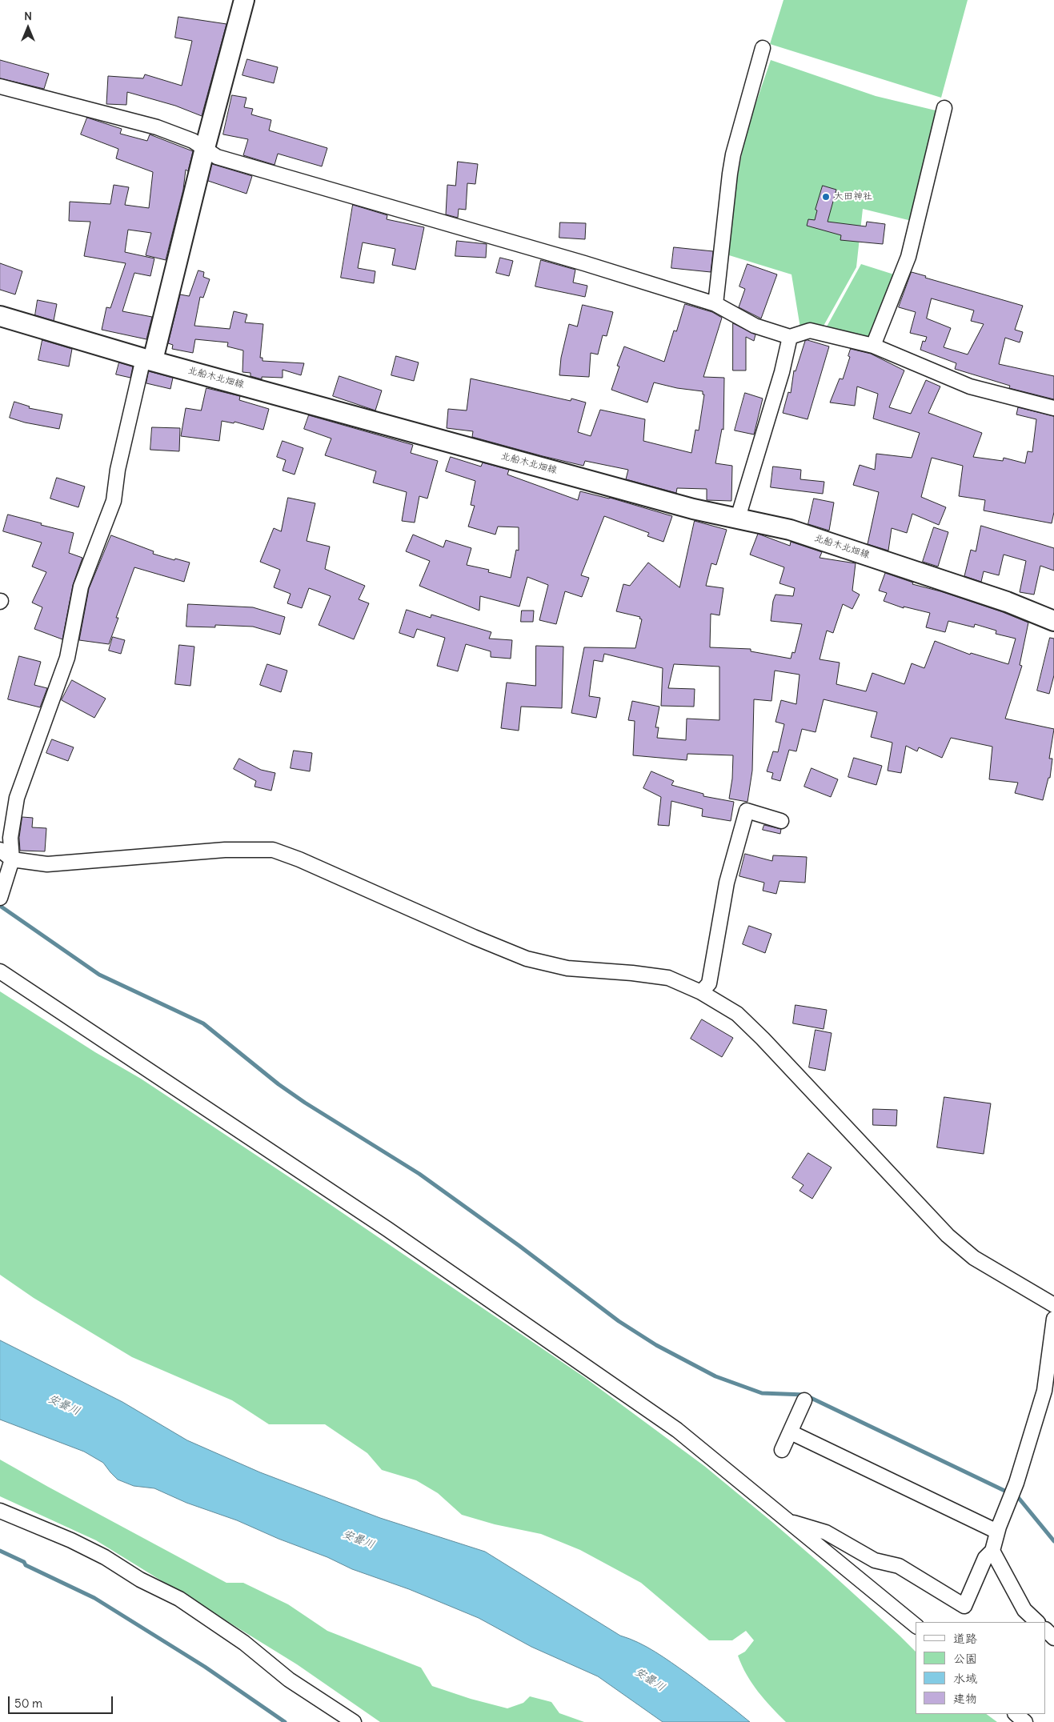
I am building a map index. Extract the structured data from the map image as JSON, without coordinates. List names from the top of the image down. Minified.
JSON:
{"streets":{"main road":["北船木北畑線"]},"water":["安曇川"],"places":["大田神社"],"legend":["道路","公園","水域","建物"],"scale_bar":"50 m","north":"top"}
